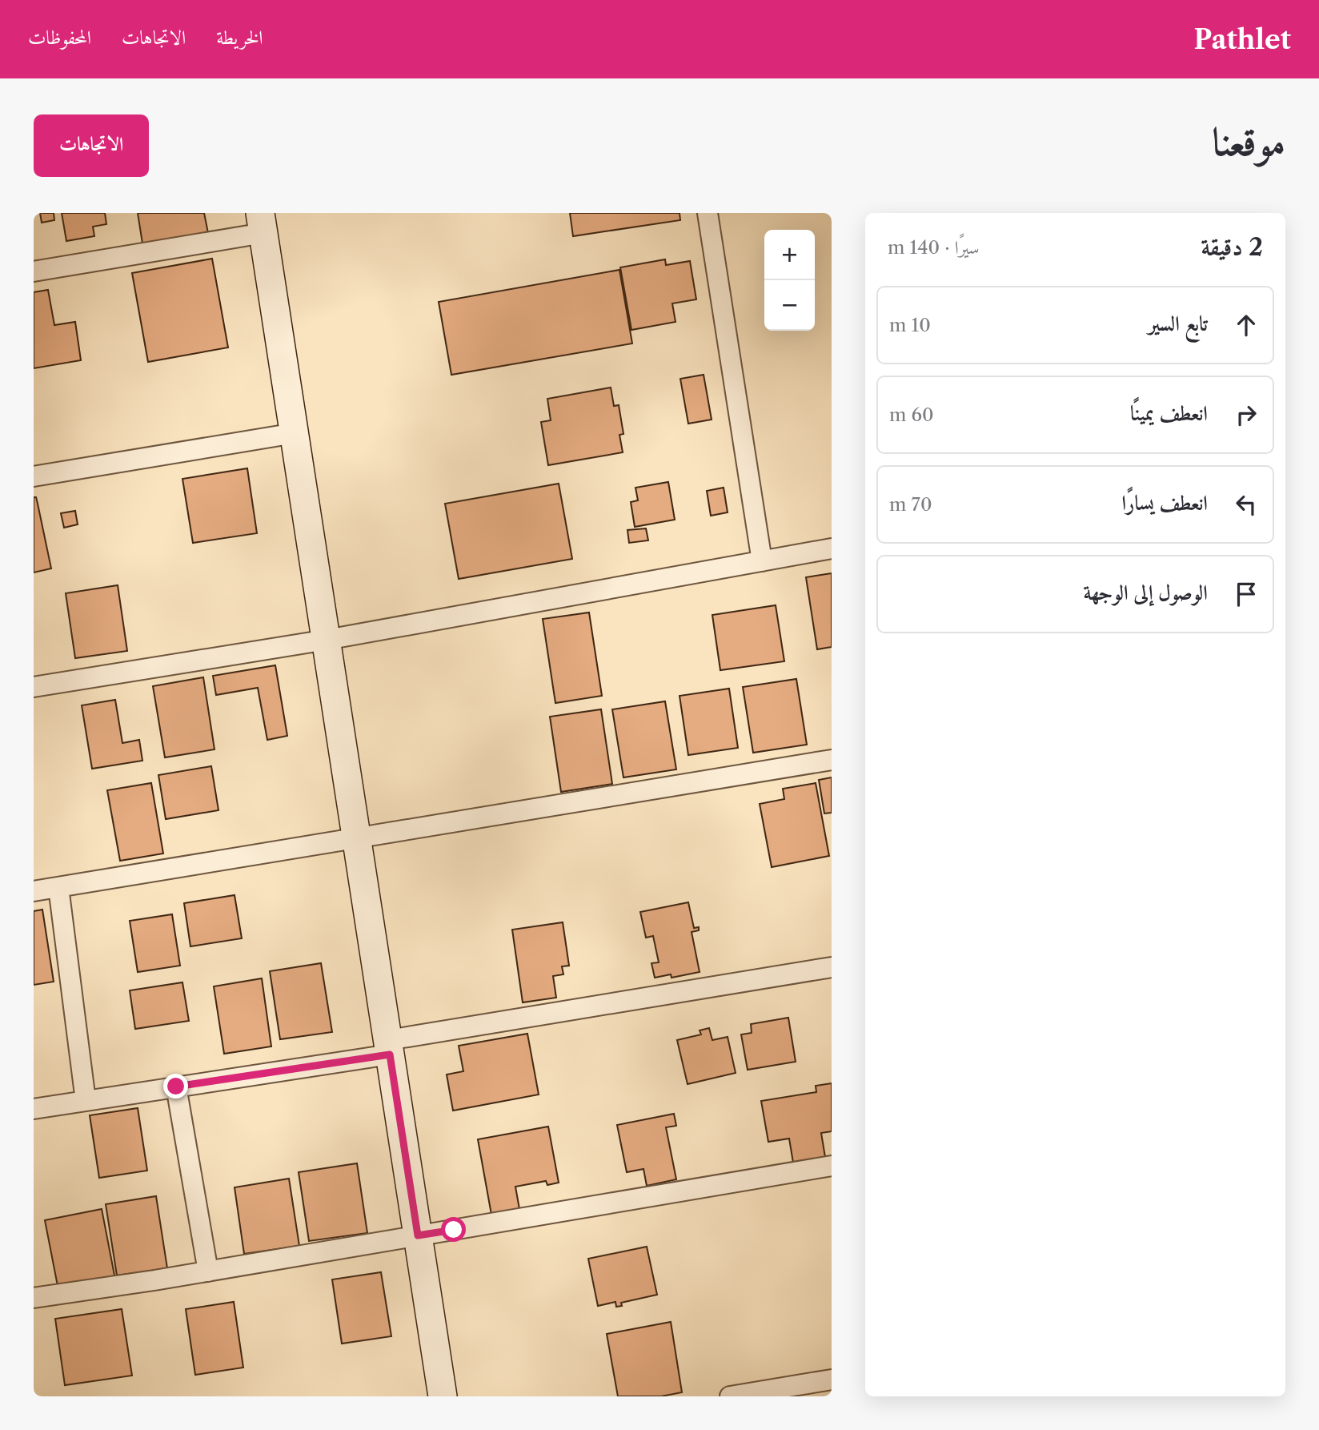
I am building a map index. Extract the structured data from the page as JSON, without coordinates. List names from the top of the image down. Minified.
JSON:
{"page":{"header":"Pathlet","nav":["الخريطة","الاتجاهات","المحفوظات"],"title":"موقعنا","buttons":"الاتجاهات","heading":["2 دقيقة","سيرًا · 140 m"],"map_buttons":["+","−"],"list":[["تابع السير","10 m"],["انعطف يمينًا","60 m"],["انعطف يسارًا","70 m"],"الوصول إلى الوجهة"]}}
